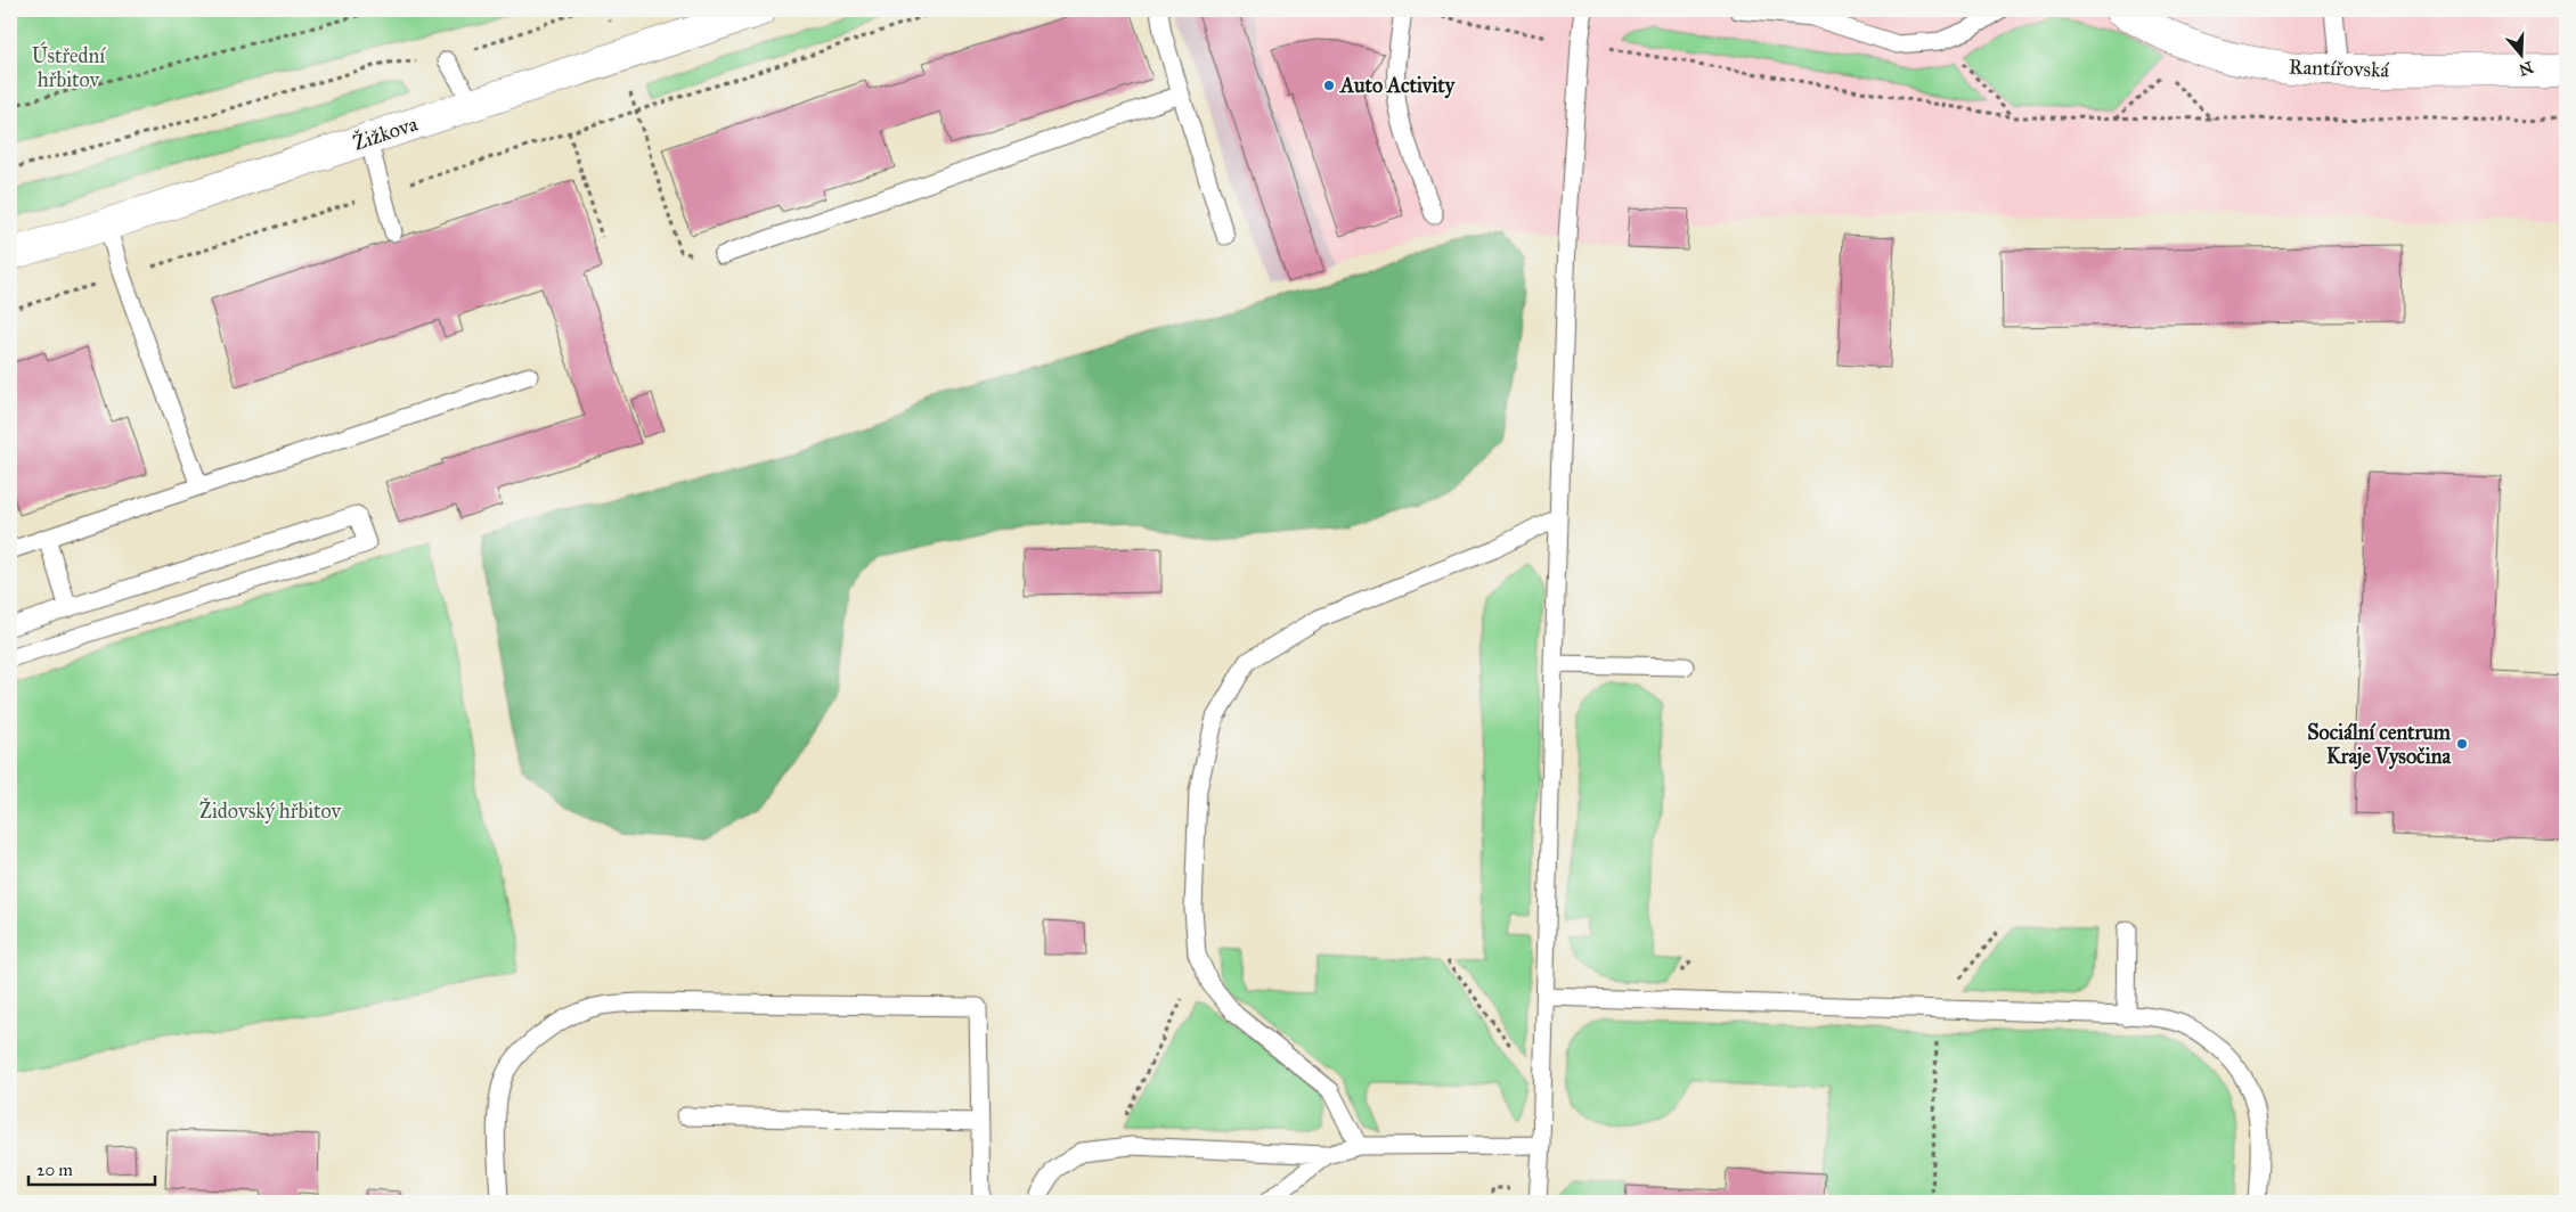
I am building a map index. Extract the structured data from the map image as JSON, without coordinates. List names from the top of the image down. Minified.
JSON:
{"streets":{"main road":["Rantířovská","Žižkova"]},"parks":["Ústřední hřbitov","Židovský hřbitov"],"places":["Auto Activity","Sociální centrum Kraje Vysočina"],"scale_bar":"20 m","north":"bottom"}
